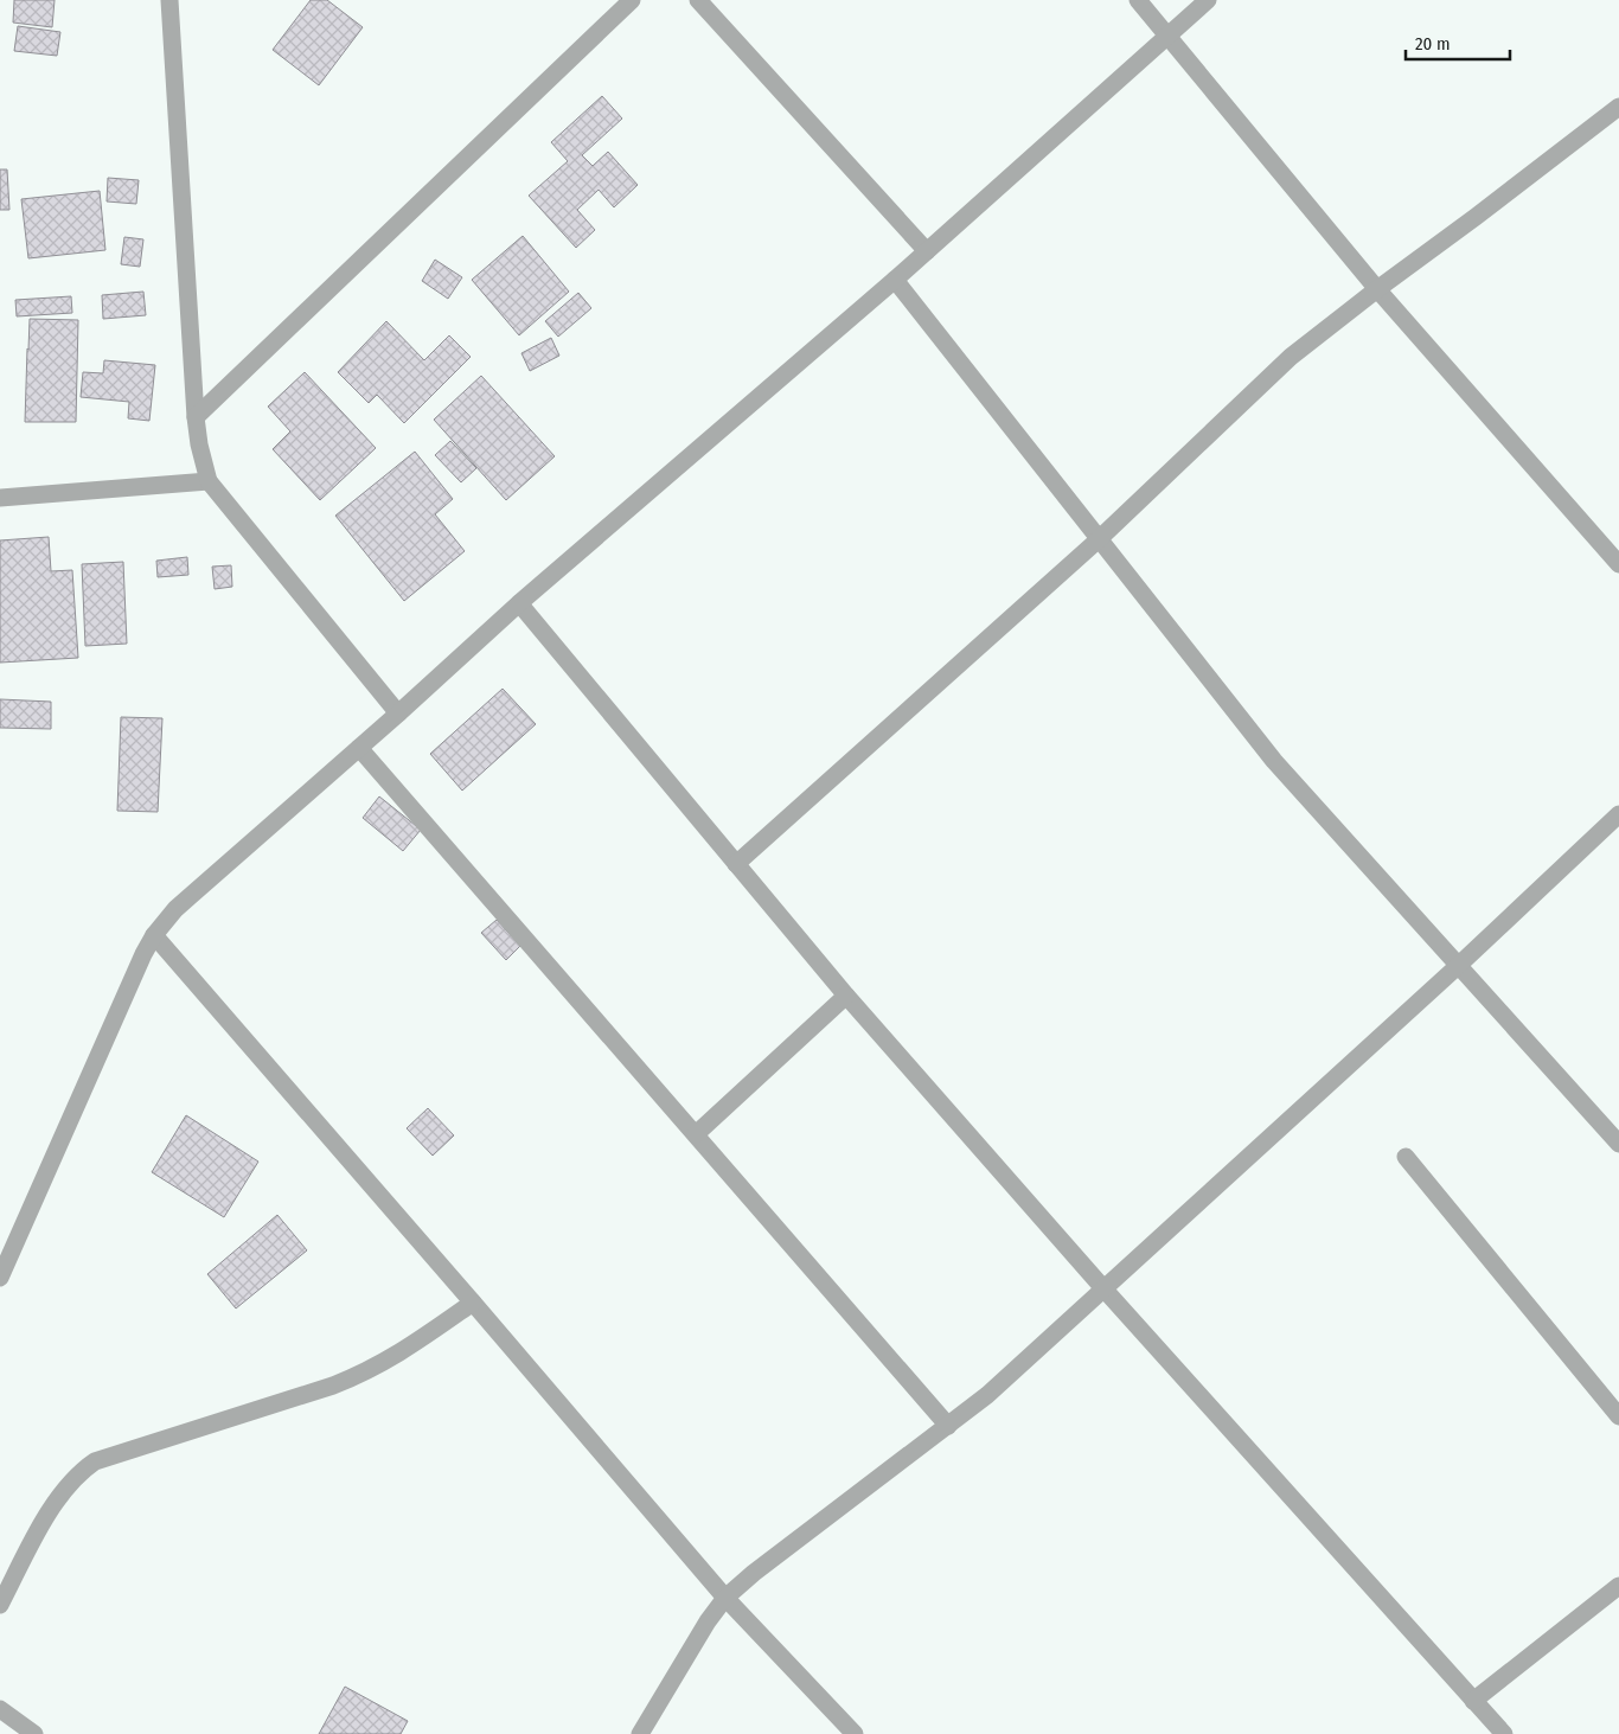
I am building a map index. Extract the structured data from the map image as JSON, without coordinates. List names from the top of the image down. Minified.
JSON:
{"scale_bar":"20 m"}
